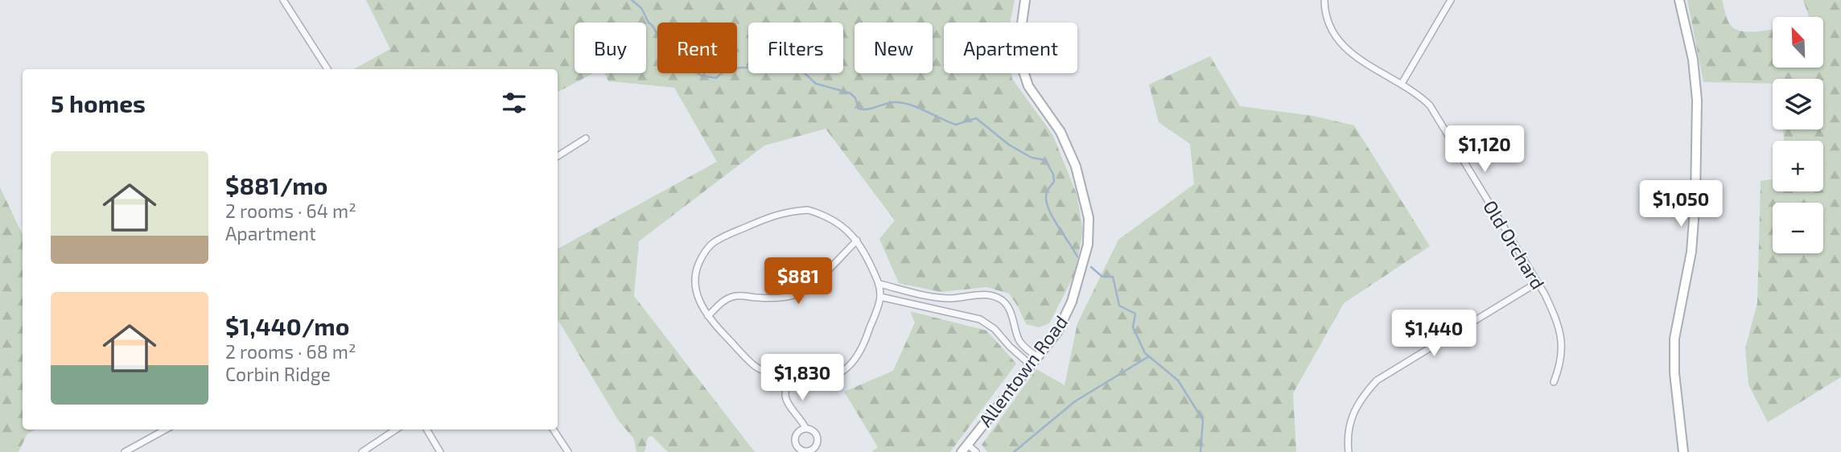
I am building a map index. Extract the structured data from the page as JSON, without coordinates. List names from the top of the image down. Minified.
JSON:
{"streets":{"street":["Old Orchard","Allentown Road"]},"north":"top left","page":{"map_buttons":["+","−"],"chip":["Buy","Rent","Filters","New","Apartment"],"heading":"5 homes","price":["$1,120","$1,050","$881","$1,440","$1,830"],"list":[{"name":"$881/mo","note":"2 rooms · 64 m² · Apartment"},{"name":"$1,440/mo","note":"2 rooms · 68 m² · Corbin Ridge"}]}}
